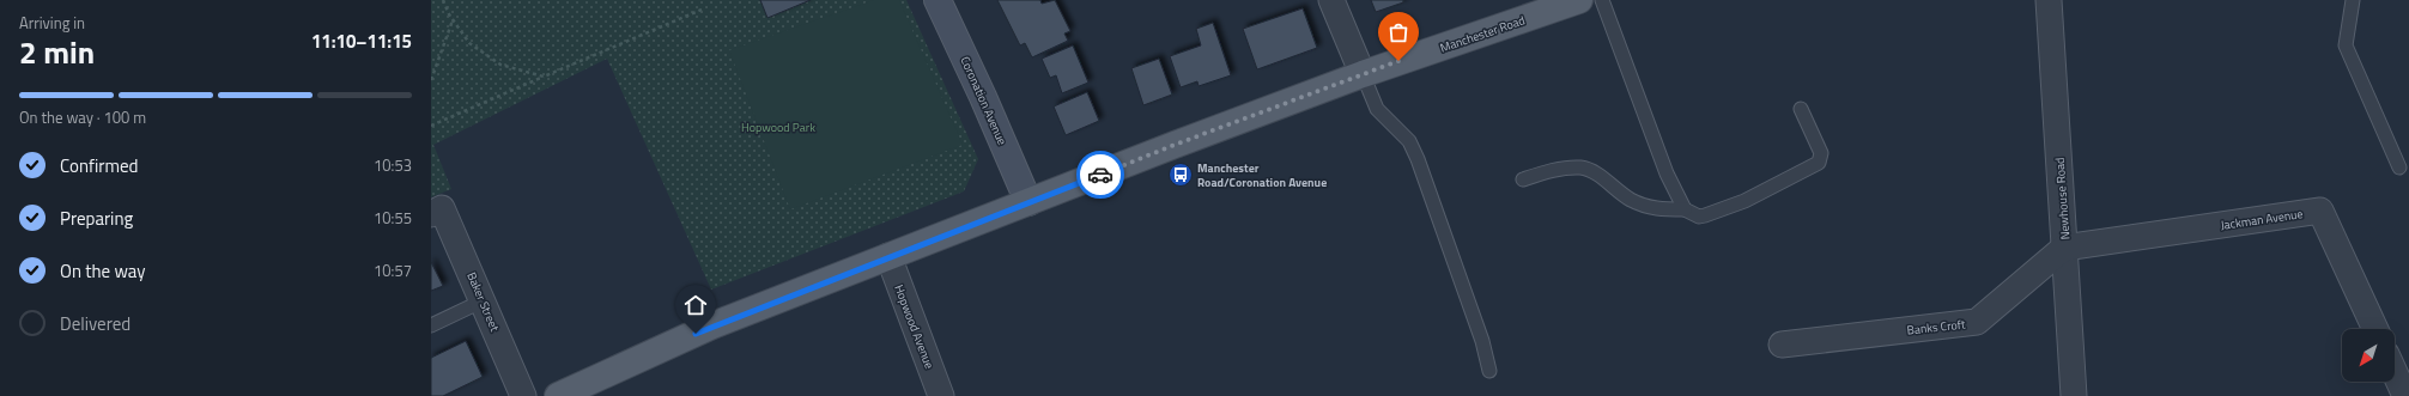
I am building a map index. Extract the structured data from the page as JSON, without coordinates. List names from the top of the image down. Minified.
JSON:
{"streets":{"main road":["Manchester Road"],"street":["Coronation Avenue","Newhouse Road","Jackman Avenue","Baker Street","Hopwood Avenue","Banks Croft"]},"crossings":[["Manchester Road","Coronation Avenue"],["Manchester Road","Hopwood Avenue"],["Newhouse Road","Jackman Avenue"],["Newhouse Road","Banks Croft"],["Jackman Avenue","Banks Croft"]],"parks":["Hopwood Park"],"places":{"bus stop":["Manchester Road/Coronation Avenue"]},"north":"bottom left","page":{"heading":["2 min","Arriving in","11:10–11:15"],"bar":"On the way · 100 m","list":[["Confirmed","10:53"],["Preparing","10:55"],["On the way","10:57"],"Delivered"]}}
